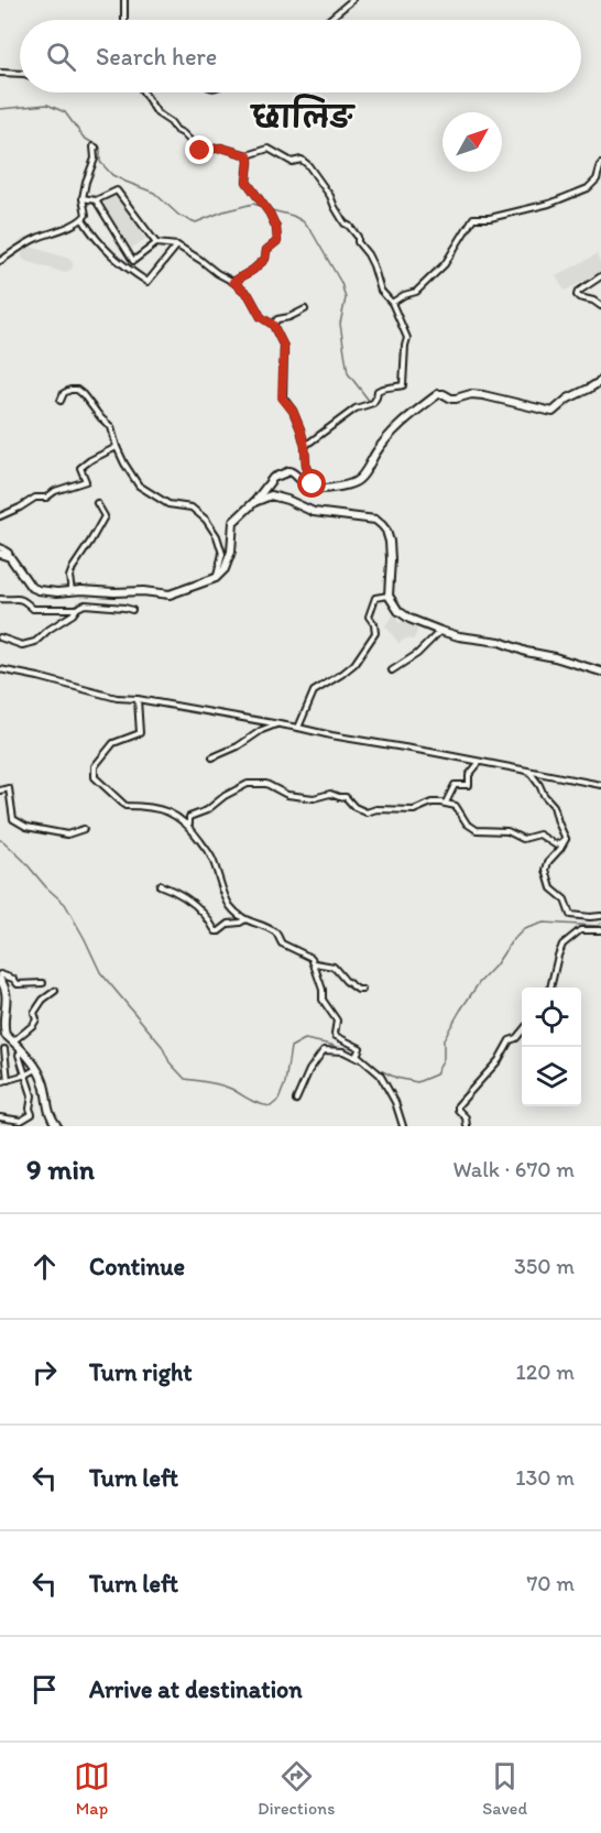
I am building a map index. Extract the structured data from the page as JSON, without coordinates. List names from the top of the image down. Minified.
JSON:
{"districts":["छालिङ"],"north":"top right","page":{"search":"Search here","heading":["9 min","Walk · 670 m"],"list":[["Continue","350 m"],["Turn right","120 m"],["Turn left","130 m"],["Turn left","70 m"],"Arrive at destination"],"nav":["Map","Directions","Saved"]}}
